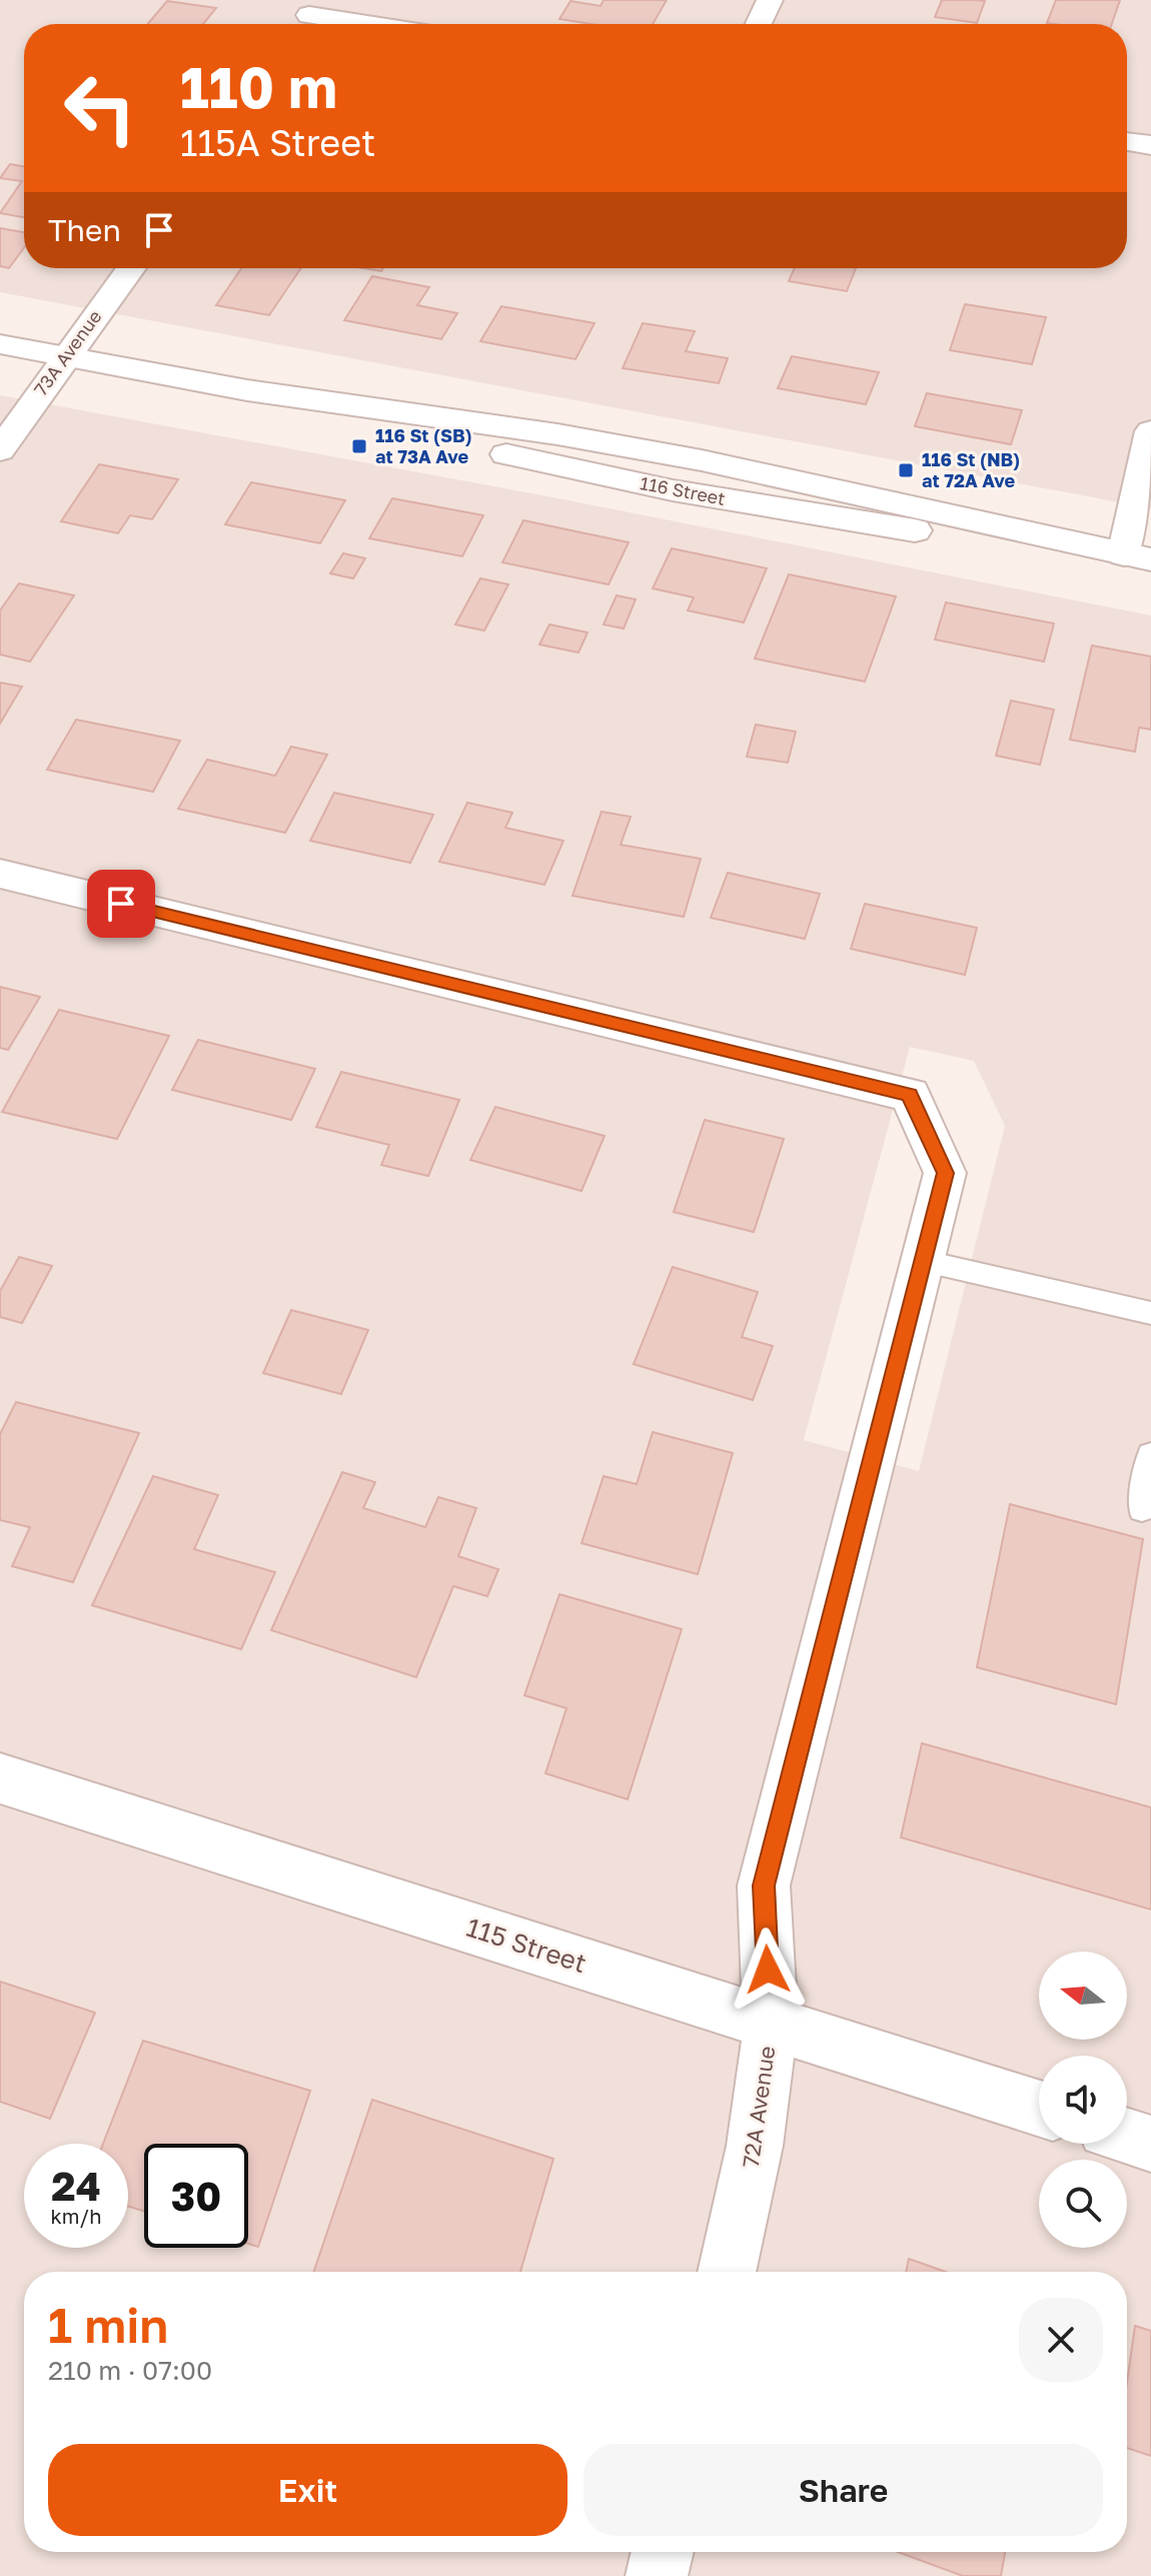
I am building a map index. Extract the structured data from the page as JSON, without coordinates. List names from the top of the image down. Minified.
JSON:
{"streets":{"street":["73A Avenue","116 Street","115 Street","72A Avenue"]},"crossings":[["73A Avenue","116 Street"],["115 Street","72A Avenue"]],"places":{"transit":["116 St (SB) at 73A Ave","116 St (NB) at 72A Ave"]},"north":"left","page":{"turn":["110 m","115A Street"],"then":"Then","speed":"24 km/h","limit":"30","heading":["1 min","210 m · 07:00"],"buttons":["Exit","Share"]}}
